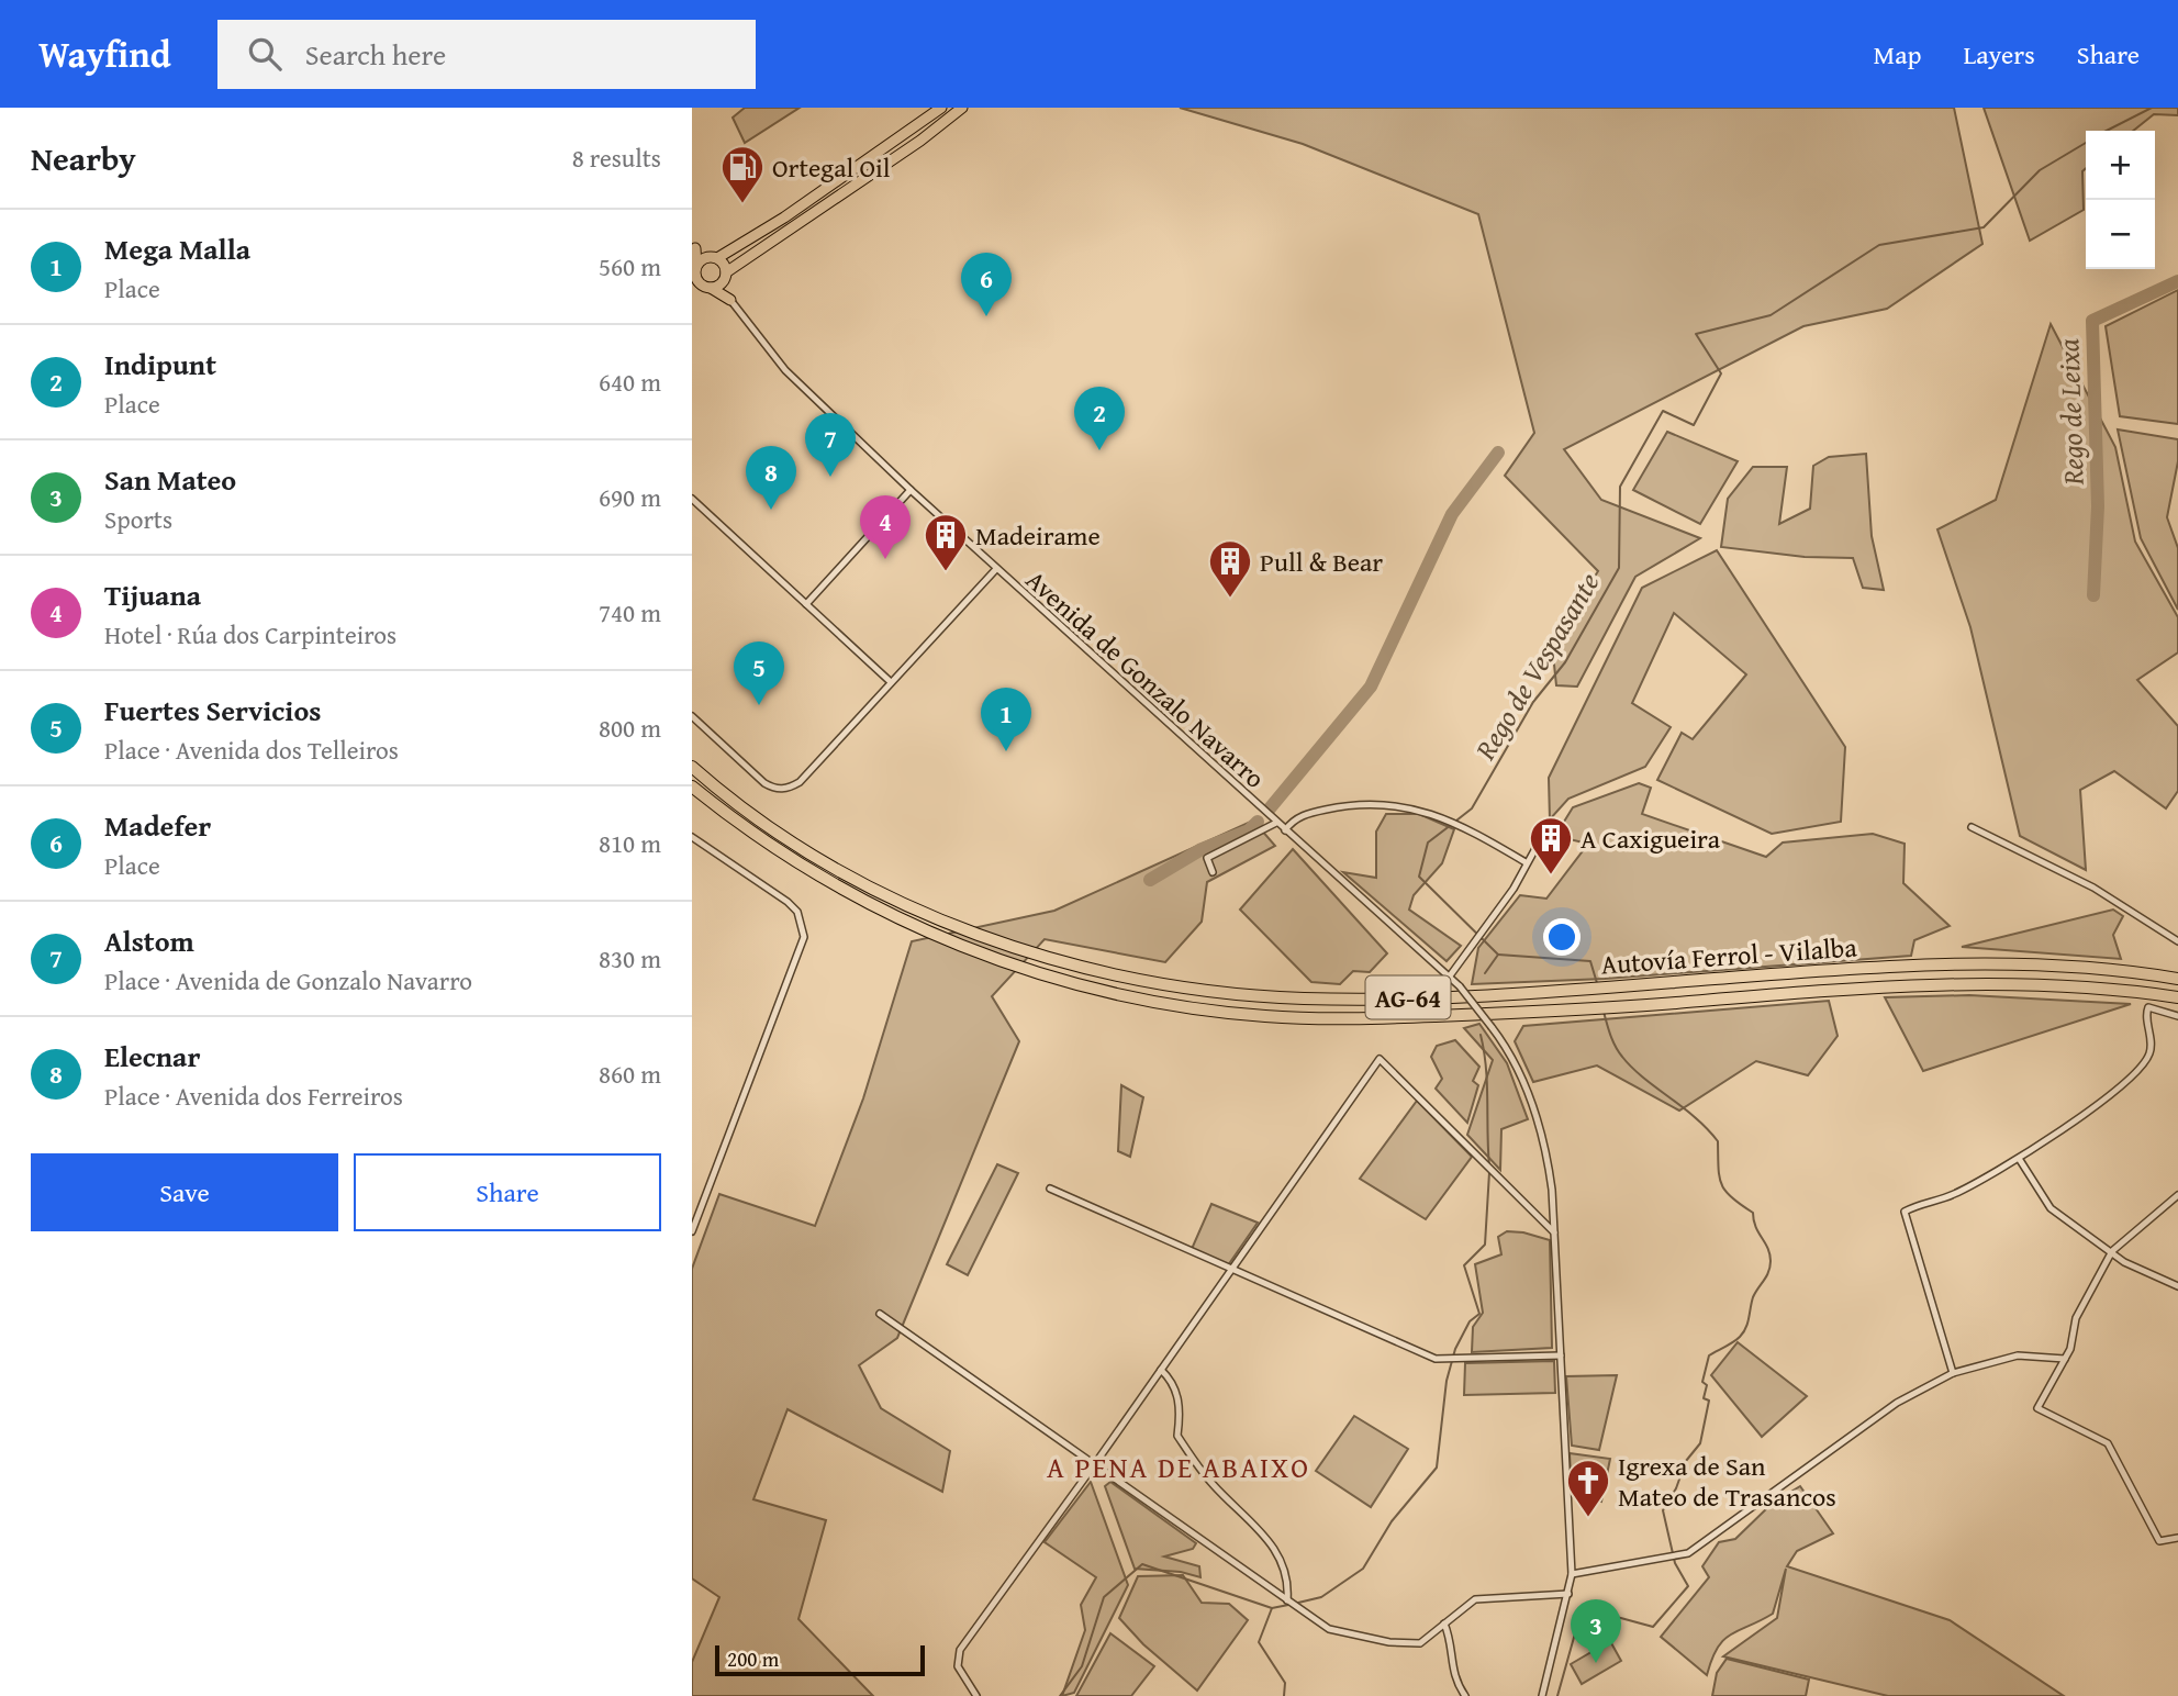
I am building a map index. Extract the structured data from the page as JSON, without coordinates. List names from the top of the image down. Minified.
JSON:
{"streets":{"highway":["Autovía Ferrol - Vilalba","AG-64"],"street":["Avenida de Gonzalo Navarro"]},"districts":["A PENA DE ABAIXO"],"water":["Rego de Leixa","Rego de Vespasante"],"places":{"fuel station":["Ortegal Oil"],"building":["Madeirame","Pull & Bear","A Caxigueira"],"church":["Igrexa de San Mateo de Trasancos"]},"scale_bar":"200 m","page":{"header":"Wayfind","search":"Search here","nav":["Map","Layers","Share"],"heading":["Nearby","8 results"],"map_buttons":["+","−"],"list":[{"mark":"1","name":"Mega Malla","note":"Place","value":"560 m"},{"mark":"2","name":"Indipunt","note":"Place","value":"640 m"},{"mark":"3","name":"San Mateo","note":"Sports","value":"690 m"},{"mark":"4","name":"Tijuana","note":"Hotel · Rúa dos Carpinteiros","value":"740 m"},{"mark":"5","name":"Fuertes Servicios","note":"Place · Avenida dos Telleiros","value":"800 m"},{"mark":"6","name":"Madefer","note":"Place","value":"810 m"},{"mark":"7","name":"Alstom","note":"Place · Avenida de Gonzalo Navarro","value":"830 m"},{"mark":"8","name":"Elecnar","note":"Place · Avenida dos Ferreiros","value":"860 m"}],"pins":["6","2","7","8","4","5","1","3"],"buttons":["Save","Share"],"scale":"200 m"}}
